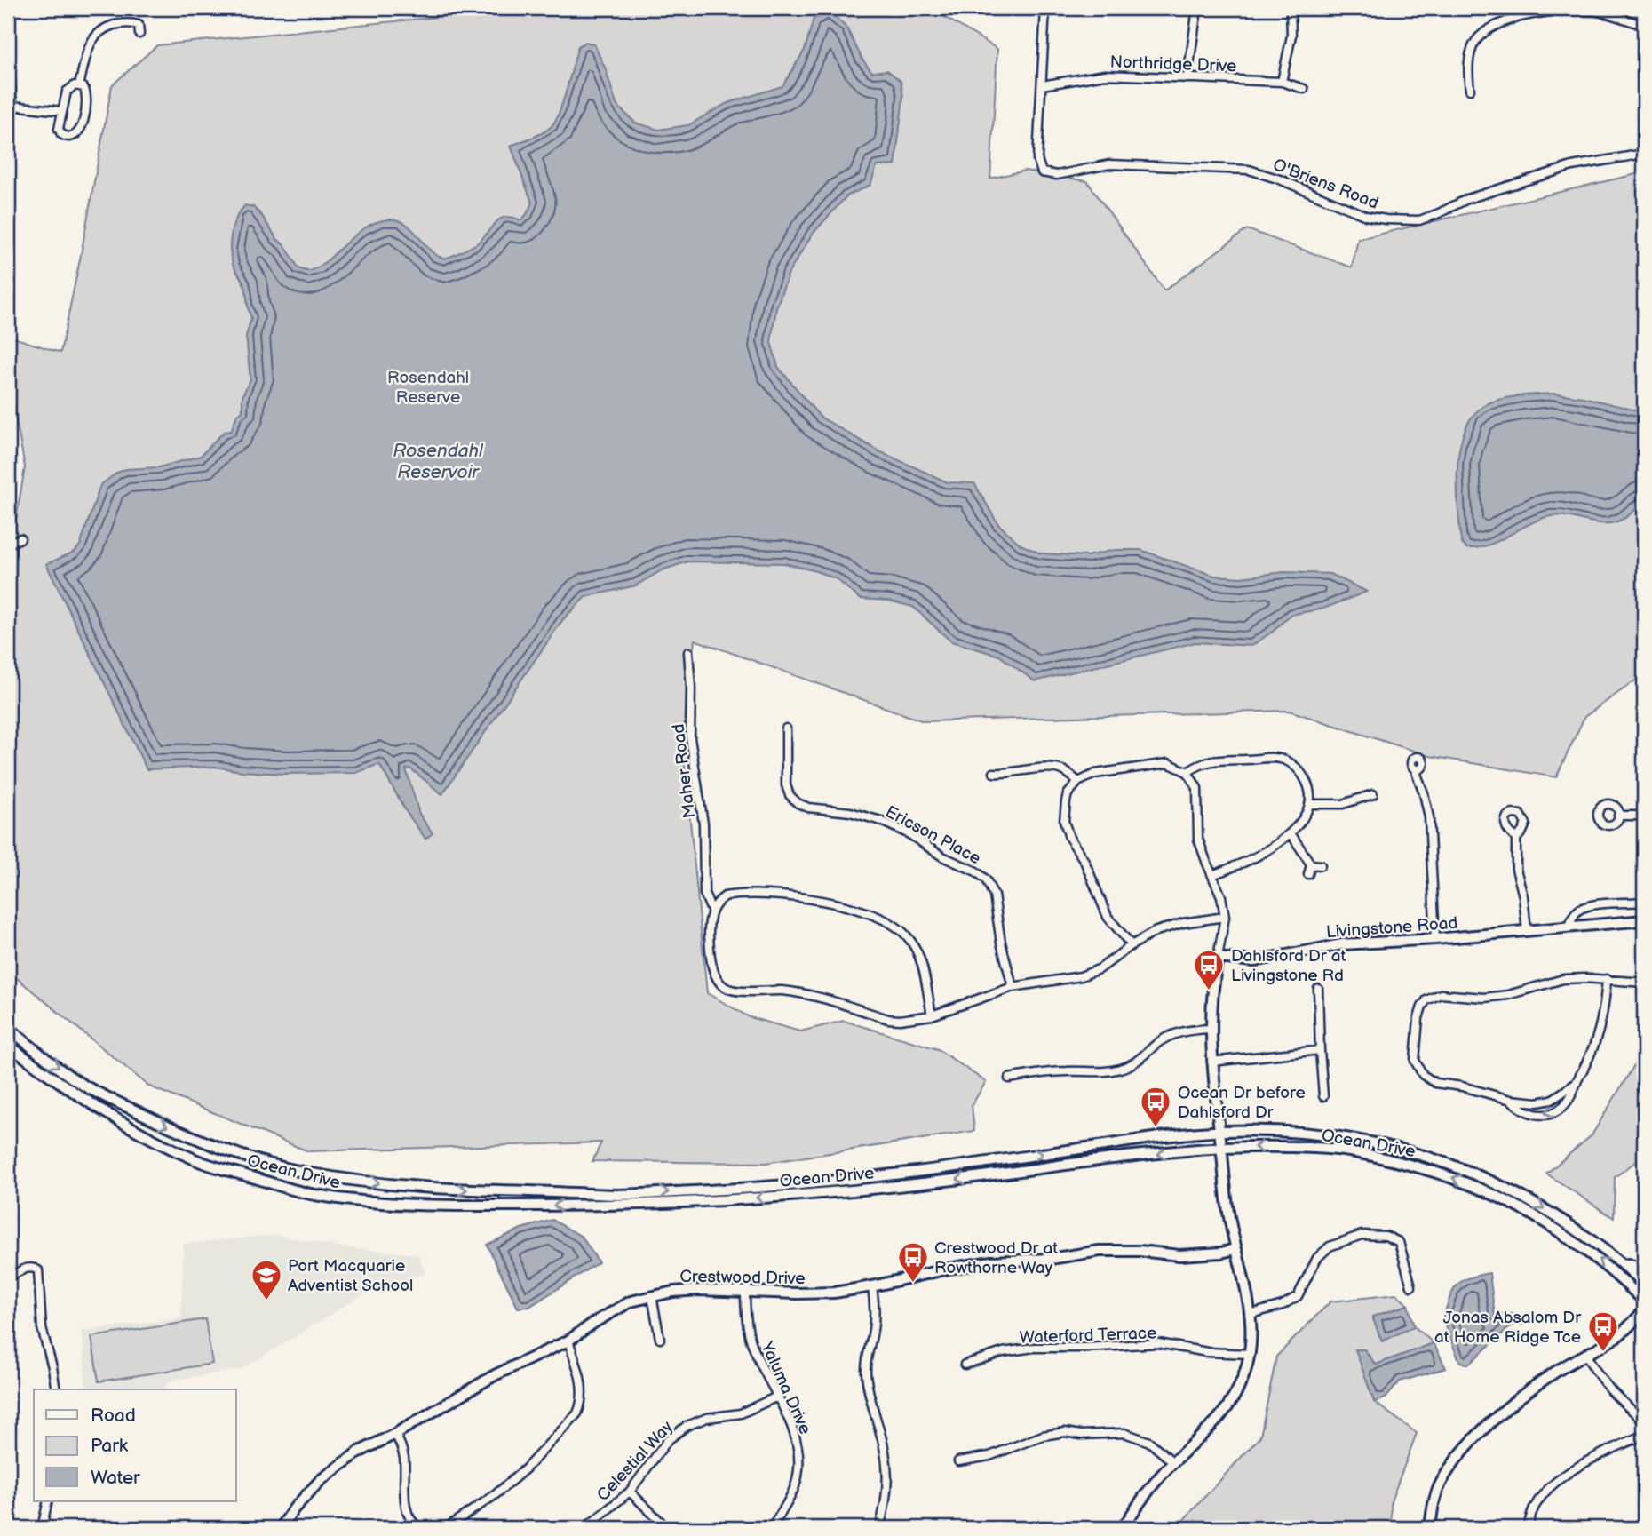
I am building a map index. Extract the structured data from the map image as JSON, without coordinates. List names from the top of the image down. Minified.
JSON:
{"streets":{"main road":["Livingstone Road","Ocean Drive","Crestwood Drive"],"street":["Northridge Drive","O'Briens Road","Maher Road","Ericson Place","Waterford Terrace","Yaluma Drive","Celestial Way"]},"crossings":[["Northridge Drive","O'Briens Road"],["Crestwood Drive","Yaluma Drive"],["Yaluma Drive","Celestial Way"]],"water":["Rosendahl Reservoir"],"parks":["Rosendahl Reserve"],"places":{"bus stop":["Dahlsford Dr at Livingstone Rd","Ocean Dr before Dahlsford Dr","Crestwood Dr at Rowthorne Way","Jonas Absalom Dr at Home Ridge Tce"],"school or university":["Port Macquarie Adventist School"]},"legend":["Road","Park","Water"]}
